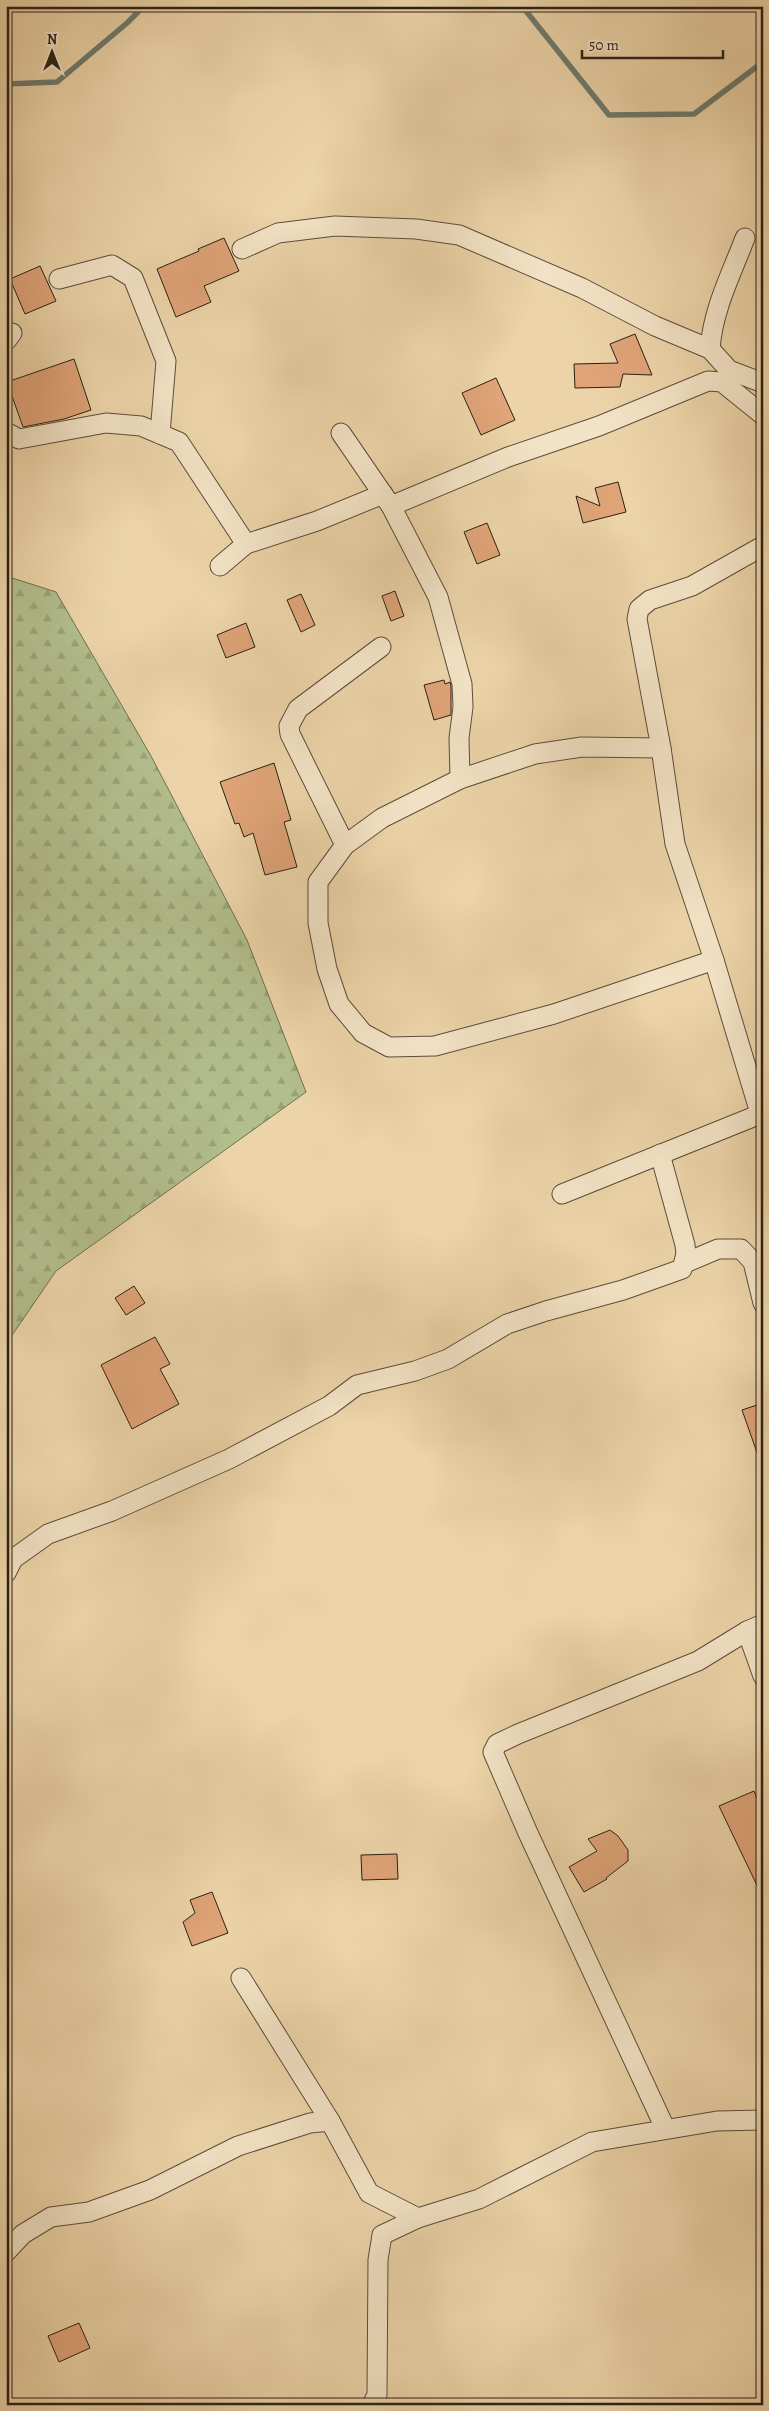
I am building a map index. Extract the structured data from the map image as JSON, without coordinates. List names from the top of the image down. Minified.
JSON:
{"scale_bar":"50 m","north":"top"}
